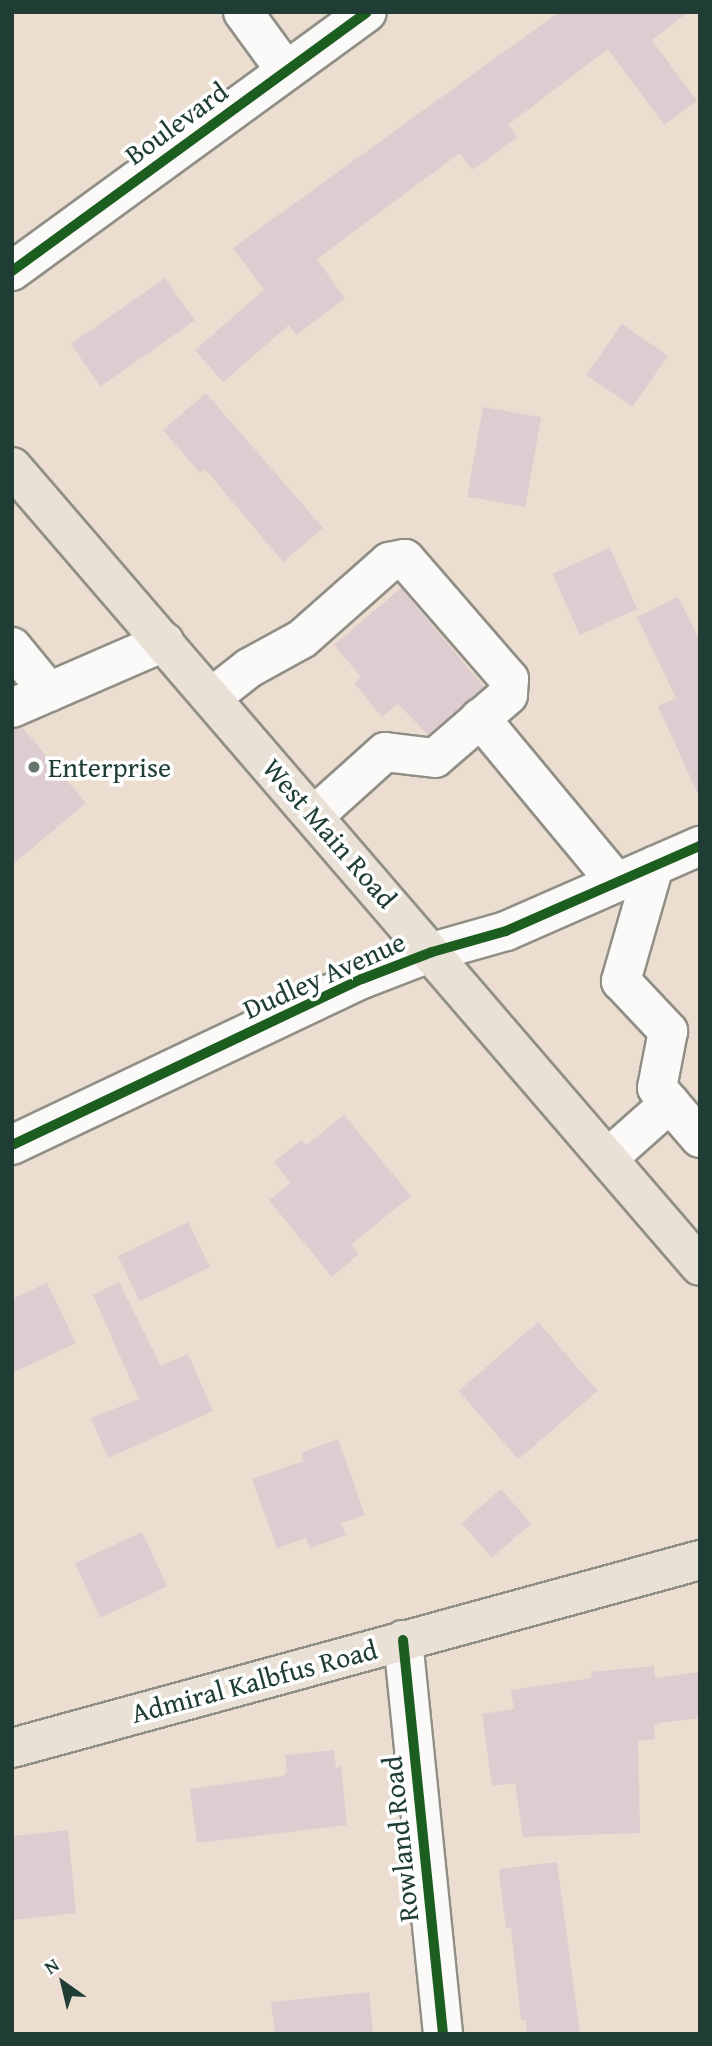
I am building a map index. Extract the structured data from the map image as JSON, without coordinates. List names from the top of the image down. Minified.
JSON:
{"streets":{"main road":["West Main Road","Admiral Kalbfus Road"],"street":["Boulevard","Dudley Avenue","Rowland Road"]},"crossings":[["West Main Road","Dudley Avenue"],["Admiral Kalbfus Road","Rowland Road"]],"places":["Enterprise"],"north":"top left"}
